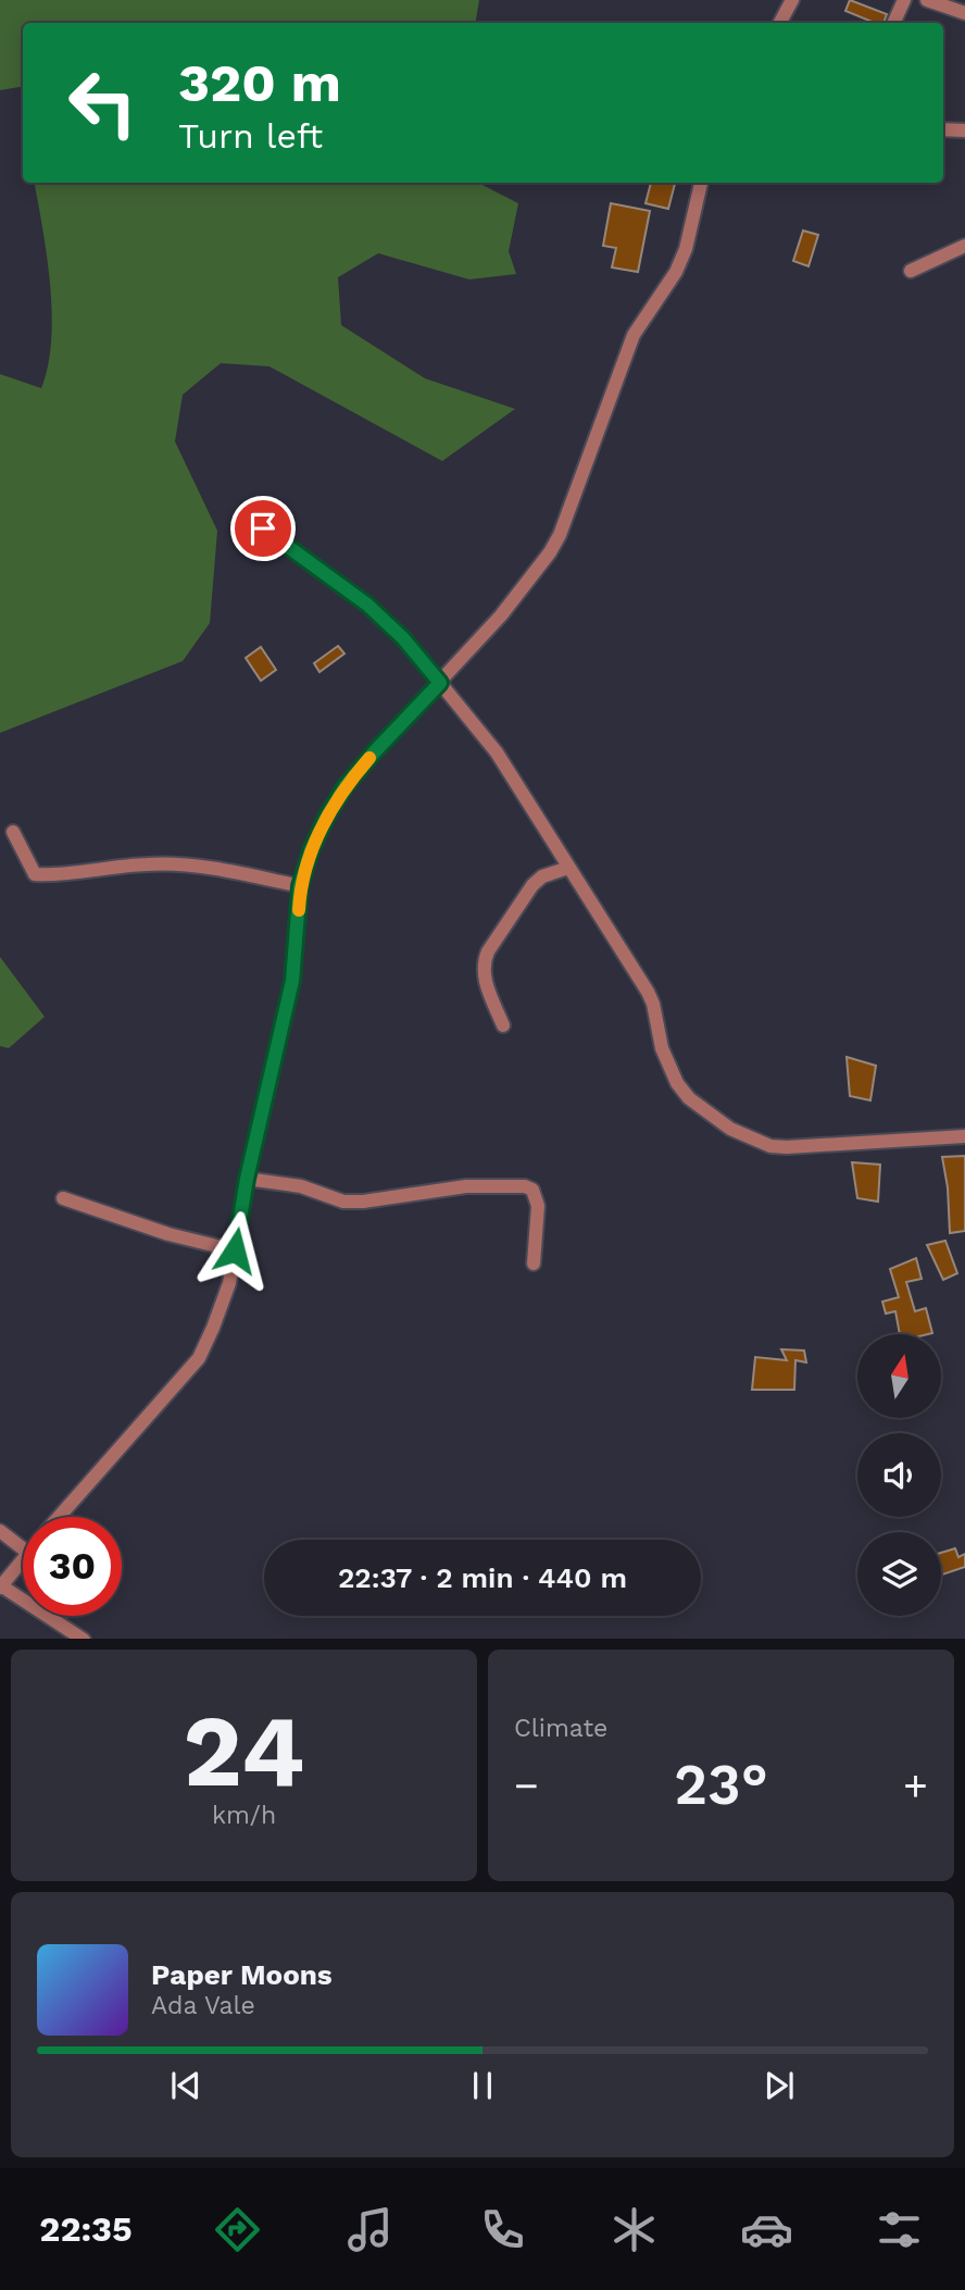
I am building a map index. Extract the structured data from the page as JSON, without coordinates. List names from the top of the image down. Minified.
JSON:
{"north":"top","page":{"turn":["320 m","Turn left"],"limit":"30","trip":"22:37 · 2 min · 440 m","tile":[["24","km/h"],"Climate"],"heat":["−","23°","+"],"song":["Paper Moons","Ada Vale"],"tabs":"22:35"}}
